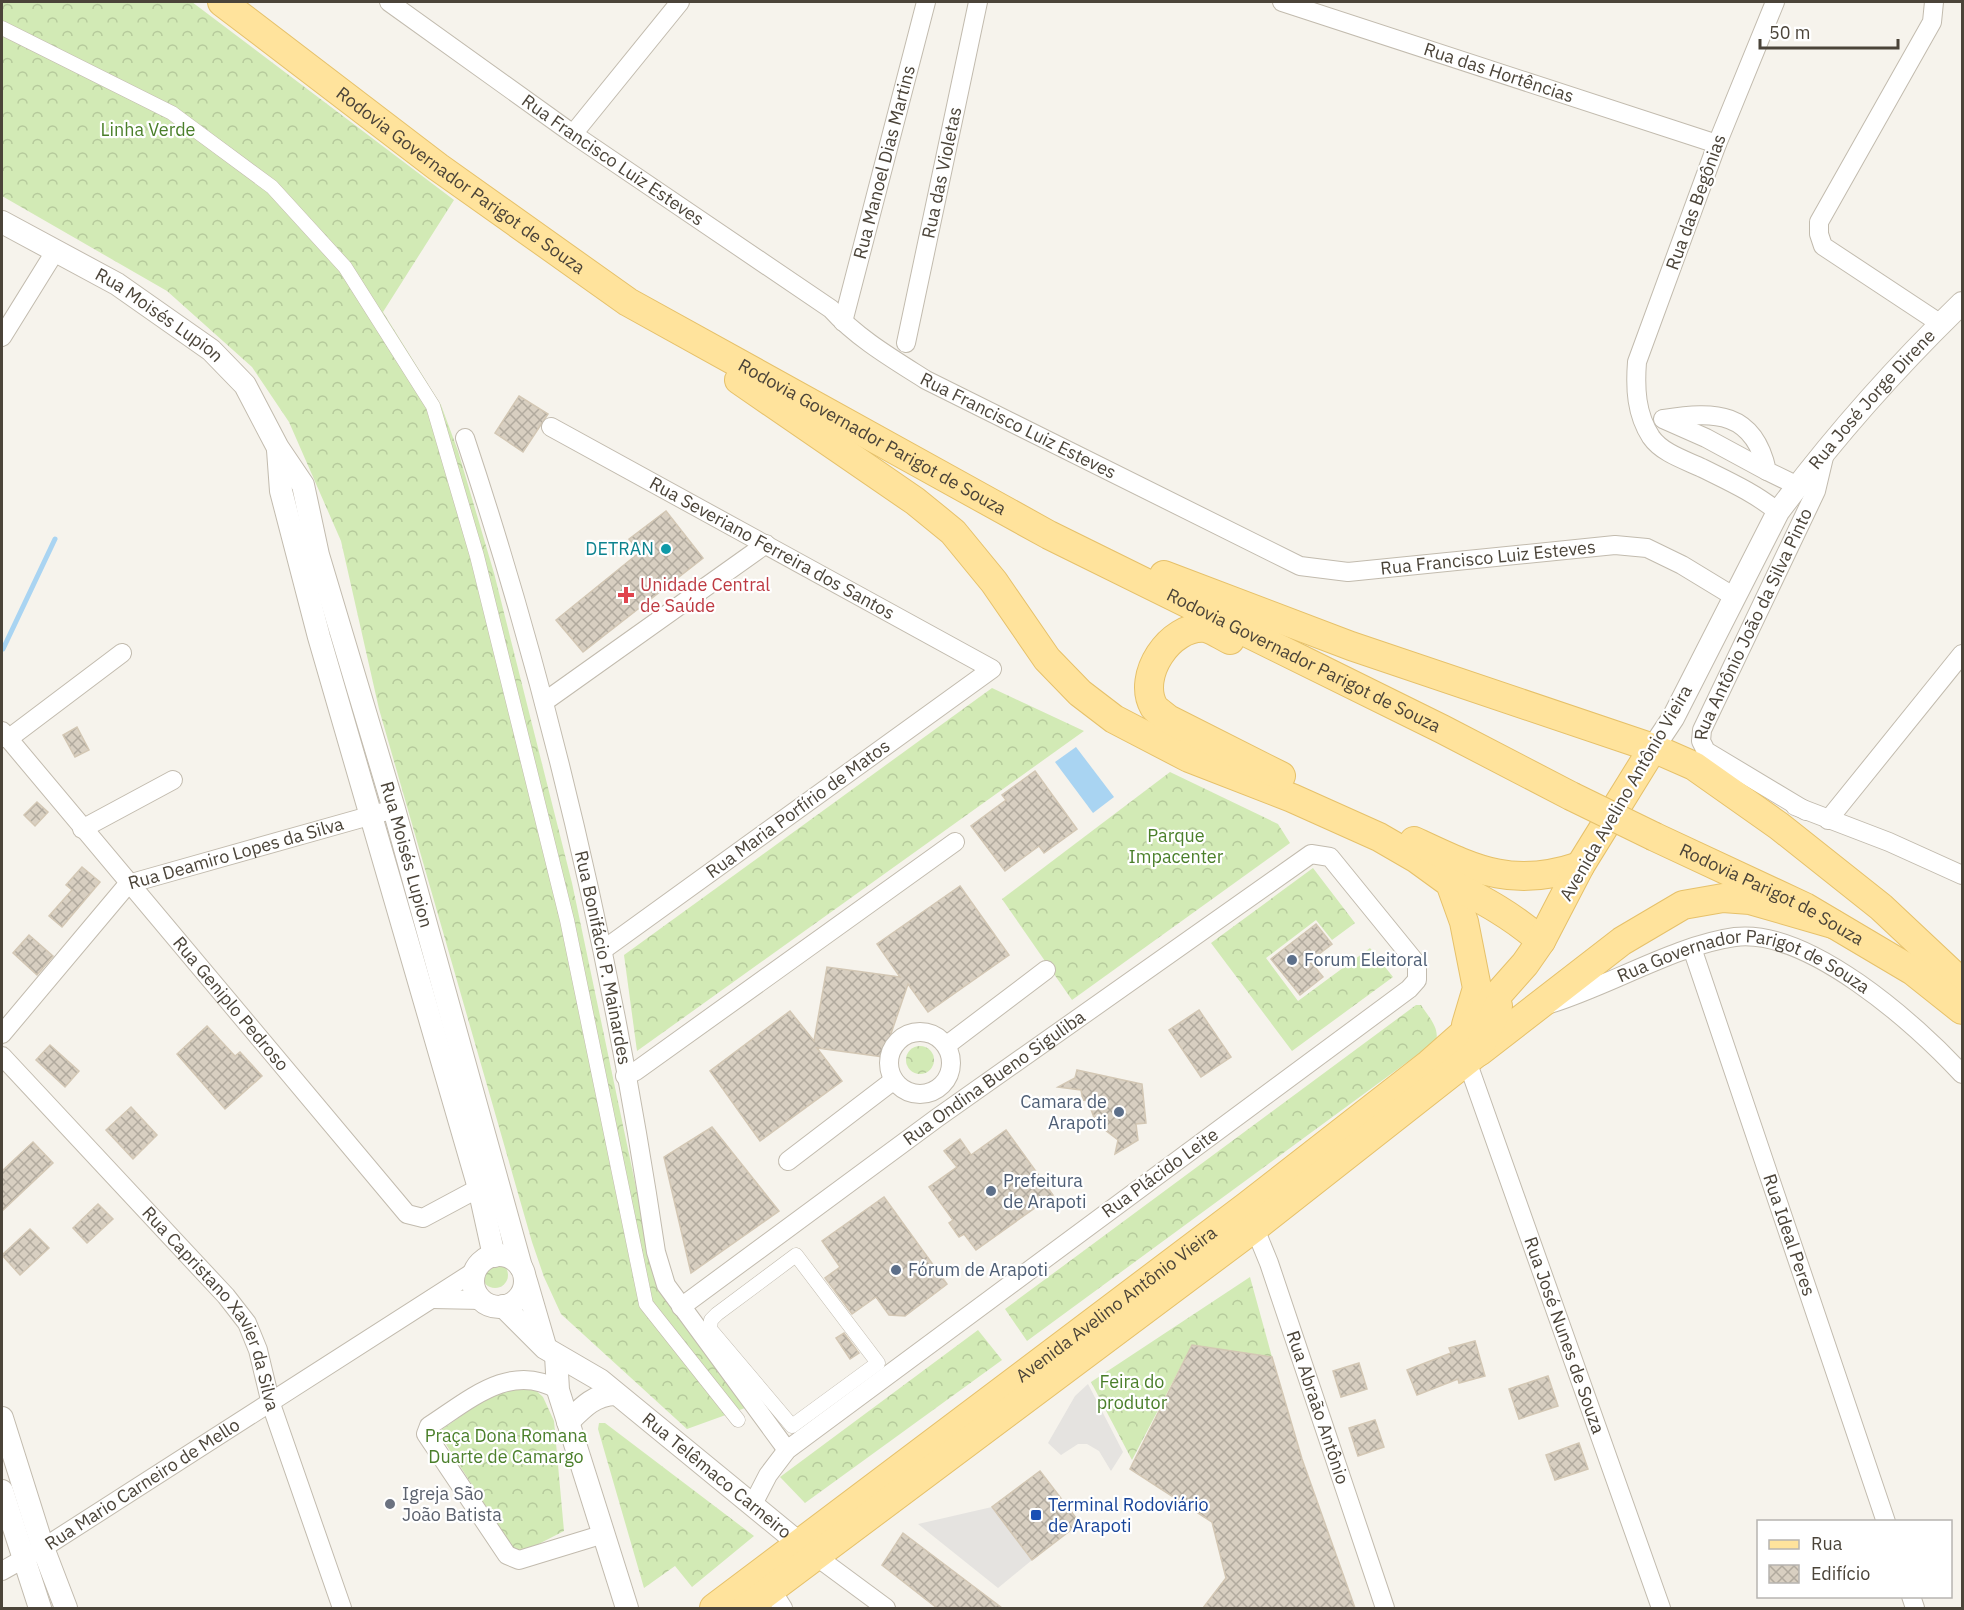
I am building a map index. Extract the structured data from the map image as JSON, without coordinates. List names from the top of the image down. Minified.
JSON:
{"streets":{"main road":["Rodovia Governador Parigot de Souza","Avenida Avelino Antônio Vieira","Rodovia Parigot de Souza"],"street":["Rua das Hortências","Rua Francisco Luiz Esteves","Rua Manoel Dias Martins","Rua das Violetas","Rua das Begônias","Rua Moisés Lupion","Rua José Jorge Direne","Rua Severiano Ferreira dos Santos","Rua Antônio João da Silva Pinto","Rua Maria Porfírio de Matos","Rua Deamiro Lopes da Silva","Rua Bonifácio P. Mainardes","Rua Governador Parigot de Souza","Rua Geniplo Pedroso","Rua Ondina Bueno Siguliba","Rua Plácido Leite","Rua Ideal Peres","Rua Capristano Xavier da Silva","Rua José Nunes de Souza","Rua Abraão Antônio","Rua Telêmaco Carneiro","Rua Mario Carneiro de Mello"]},"crossings":[["Rua das Hortências","Rua das Begônias"],["Rua Francisco Luiz Esteves","Rua Manoel Dias Martins"],["Rua Francisco Luiz Esteves","Avenida Avelino Antônio Vieira"],["Rodovia Governador Parigot de Souza","Rodovia Parigot de Souza"],["Rua das Begônias","Rua José Jorge Direne"],["Rua das Begônias","Avenida Avelino Antônio Vieira"],["Rua Moisés Lupion","Rua Deamiro Lopes da Silva"],["Rua Moisés Lupion","Rua Geniplo Pedroso"],["Rua Moisés Lupion","Rua Telêmaco Carneiro"],["Rua Moisés Lupion","Rua Mario Carneiro de Mello"],["Rua José Jorge Direne","Rua Antônio João da Silva Pinto"],["Rua José Jorge Direne","Avenida Avelino Antônio Vieira"],["Rua Severiano Ferreira dos Santos","Rua Maria Porfírio de Matos"],["Avenida Avelino Antônio Vieira","Rua José Nunes de Souza"],["Avenida Avelino Antônio Vieira","Rua Abraão Antônio"],["Avenida Avelino Antônio Vieira","Rua Telêmaco Carneiro"],["Rua Maria Porfírio de Matos","Rua Bonifácio P. Mainardes"],["Rua Deamiro Lopes da Silva","Rua Geniplo Pedroso"],["Rua Bonifácio P. Mainardes","Rua Ondina Bueno Siguliba"],["Rua Bonifácio P. Mainardes","Rua Plácido Leite"],["Rua Governador Parigot de Souza","Rua Ideal Peres"],["Rua Ondina Bueno Siguliba","Rua Plácido Leite"],["Rua Plácido Leite","Rua Telêmaco Carneiro"],["Rua Capristano Xavier da Silva","Rua Mario Carneiro de Mello"]],"parks":["Linha Verde","Parque Impacenter","Feira do produtor","Praça Dona Romana Duarte de Camargo"],"places":{"other":["DETRAN","Forum Eleitoral","Camara de Arapoti","Prefeitura de Arapoti","Fórum de Arapoti","Igreja São João Batista"],"health":["Unidade Central de Saúde"],"transit":["Terminal Rodoviário de Arapoti"]},"legend":["Rua","Edifício"],"scale_bar":"50 m"}
